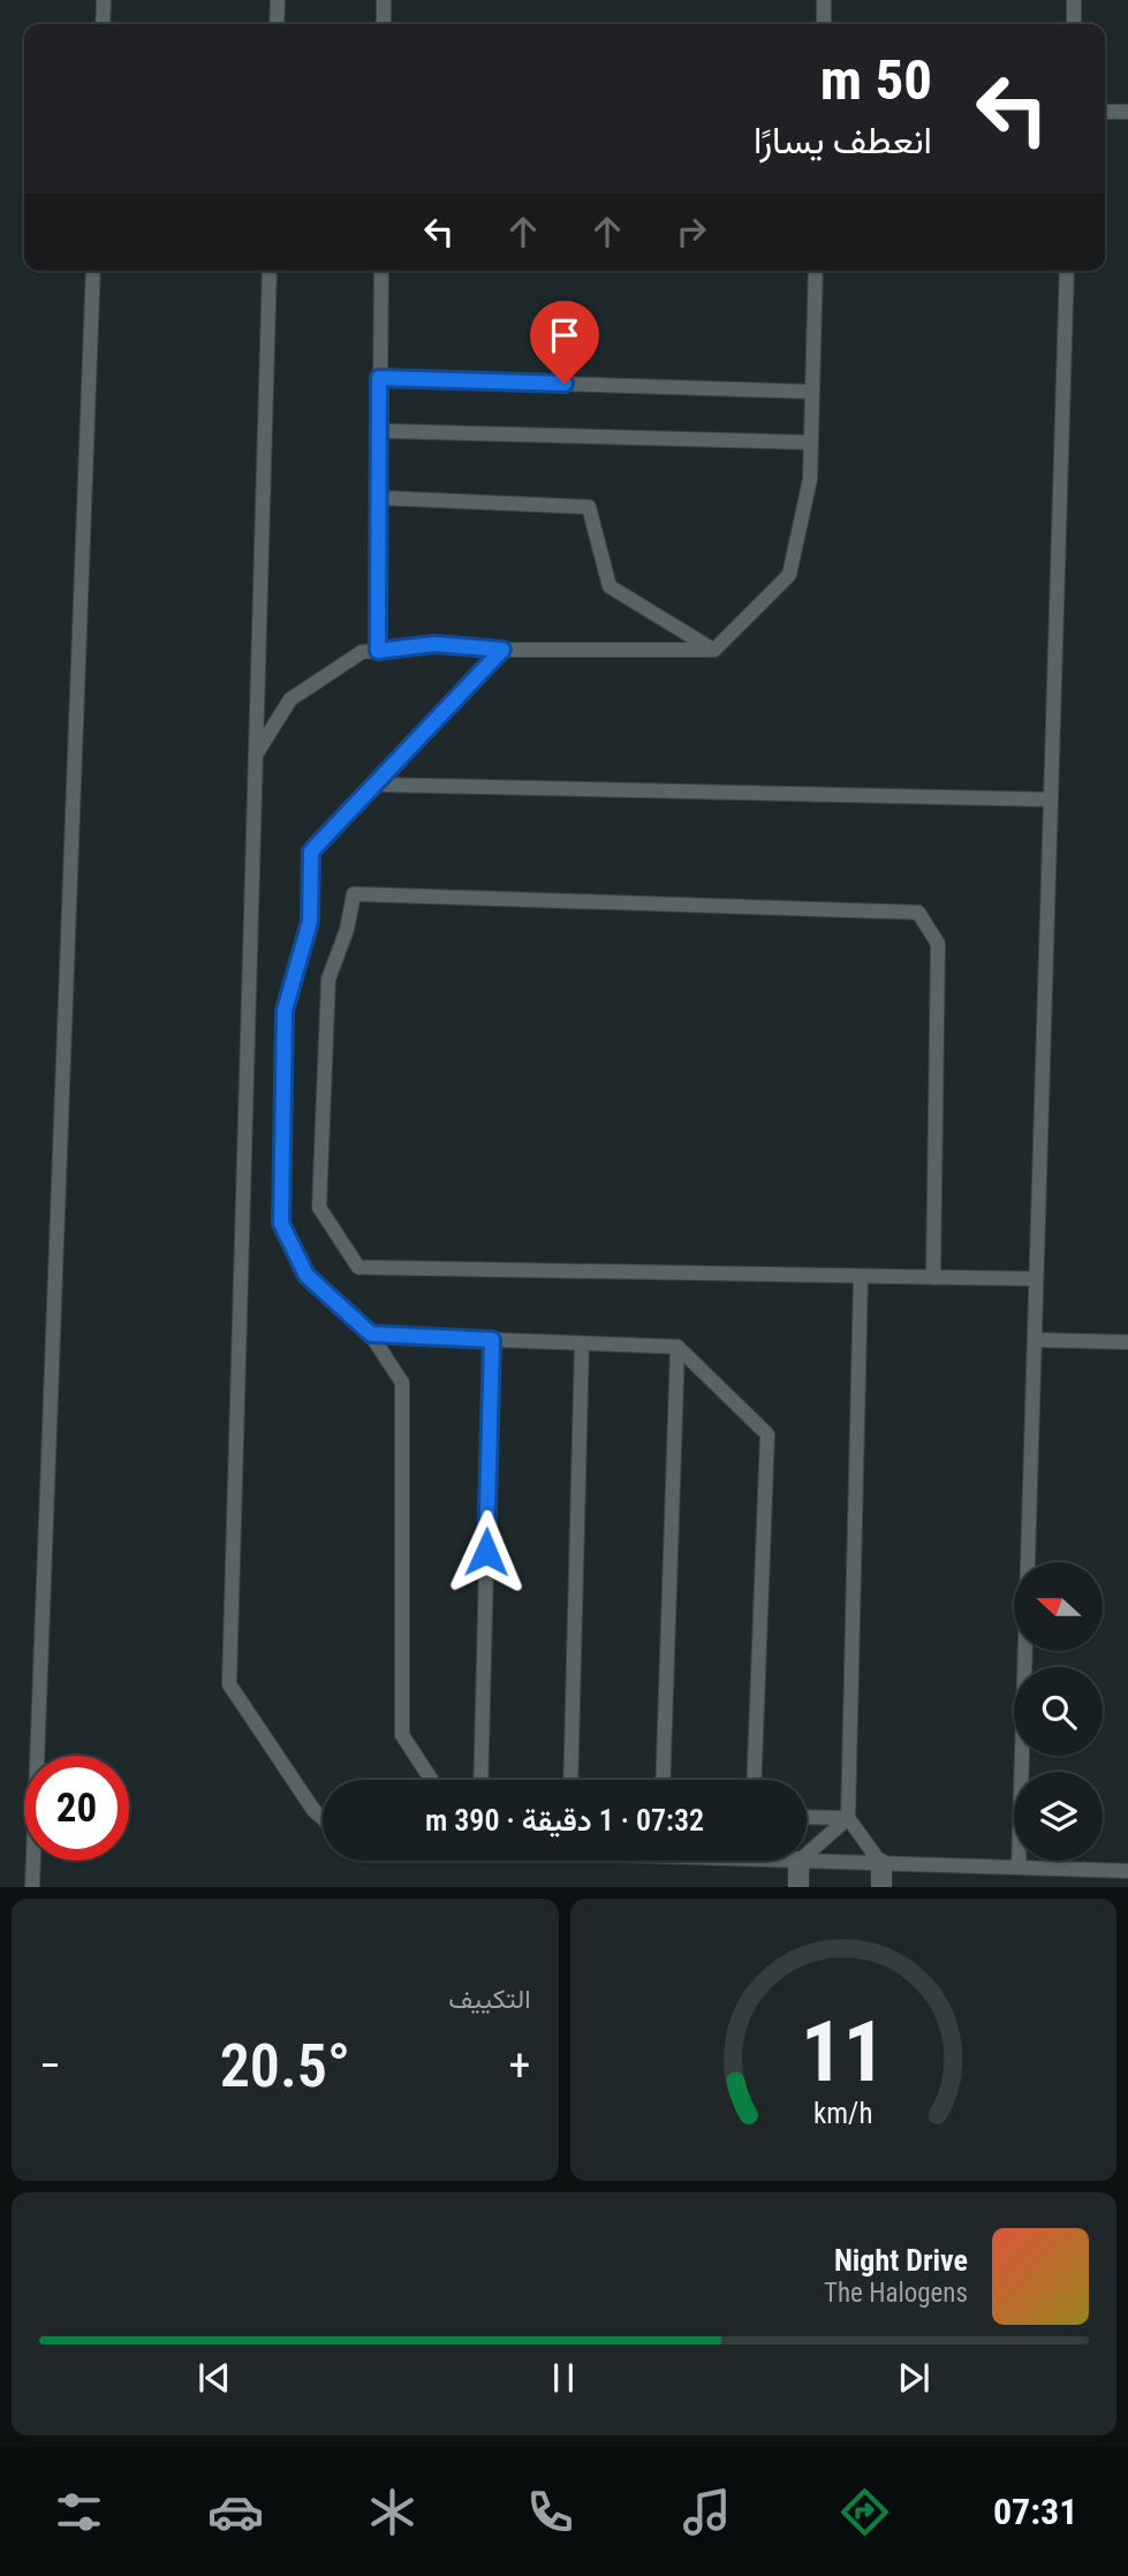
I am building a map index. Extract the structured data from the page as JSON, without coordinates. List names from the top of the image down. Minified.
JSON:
{"north":"left","page":{"turn":["50 m","انعطف يسارًا"],"limit":"20","trip":"07:32 · 1 دقيقة · 390 m","tile":"التكييف","heat":["−","20.5°","+"],"song":["Night Drive","The Halogens"],"tabs":"07:31","gauge":["11","km/h"]}}
